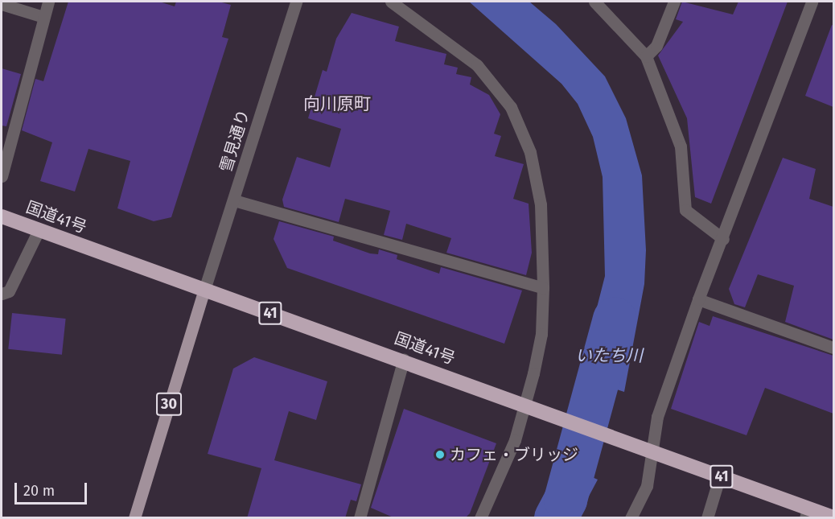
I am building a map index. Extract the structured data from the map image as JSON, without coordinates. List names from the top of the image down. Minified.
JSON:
{"streets":{"highway":["国道41号","41"],"main road":["30"],"street":["雪見通り"]},"crossings":[["雪見通り","国道41号"],["雪見通り","30"],["国道41号","30"]],"districts":["向川原町"],"water":["いたち川"],"places":["カフェ・ブリッジ"],"scale_bar":"20 m"}
